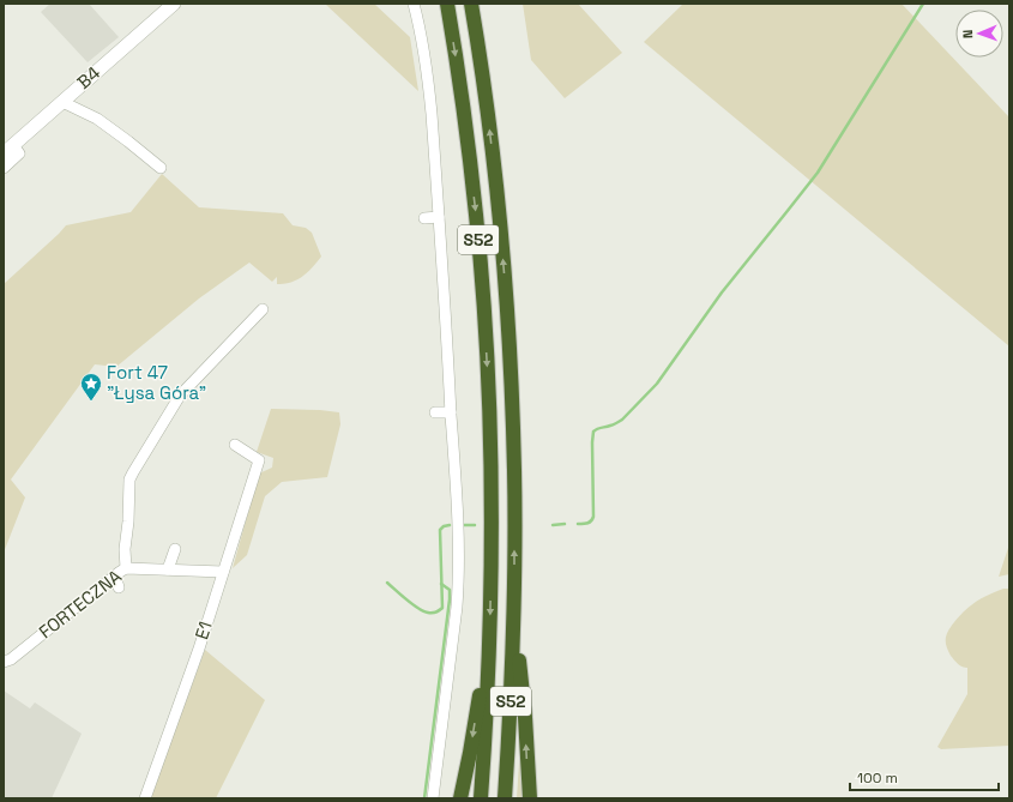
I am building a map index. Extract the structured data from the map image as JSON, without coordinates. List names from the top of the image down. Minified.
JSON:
{"streets":{"highway":["S52"],"street":["B4","FORTECZNA","E1"]},"crossings":[["FORTECZNA","E1"]],"places":{"place":["Fort 47 \"Łysa Góra\""]},"scale_bar":"100 m","north":"left"}
